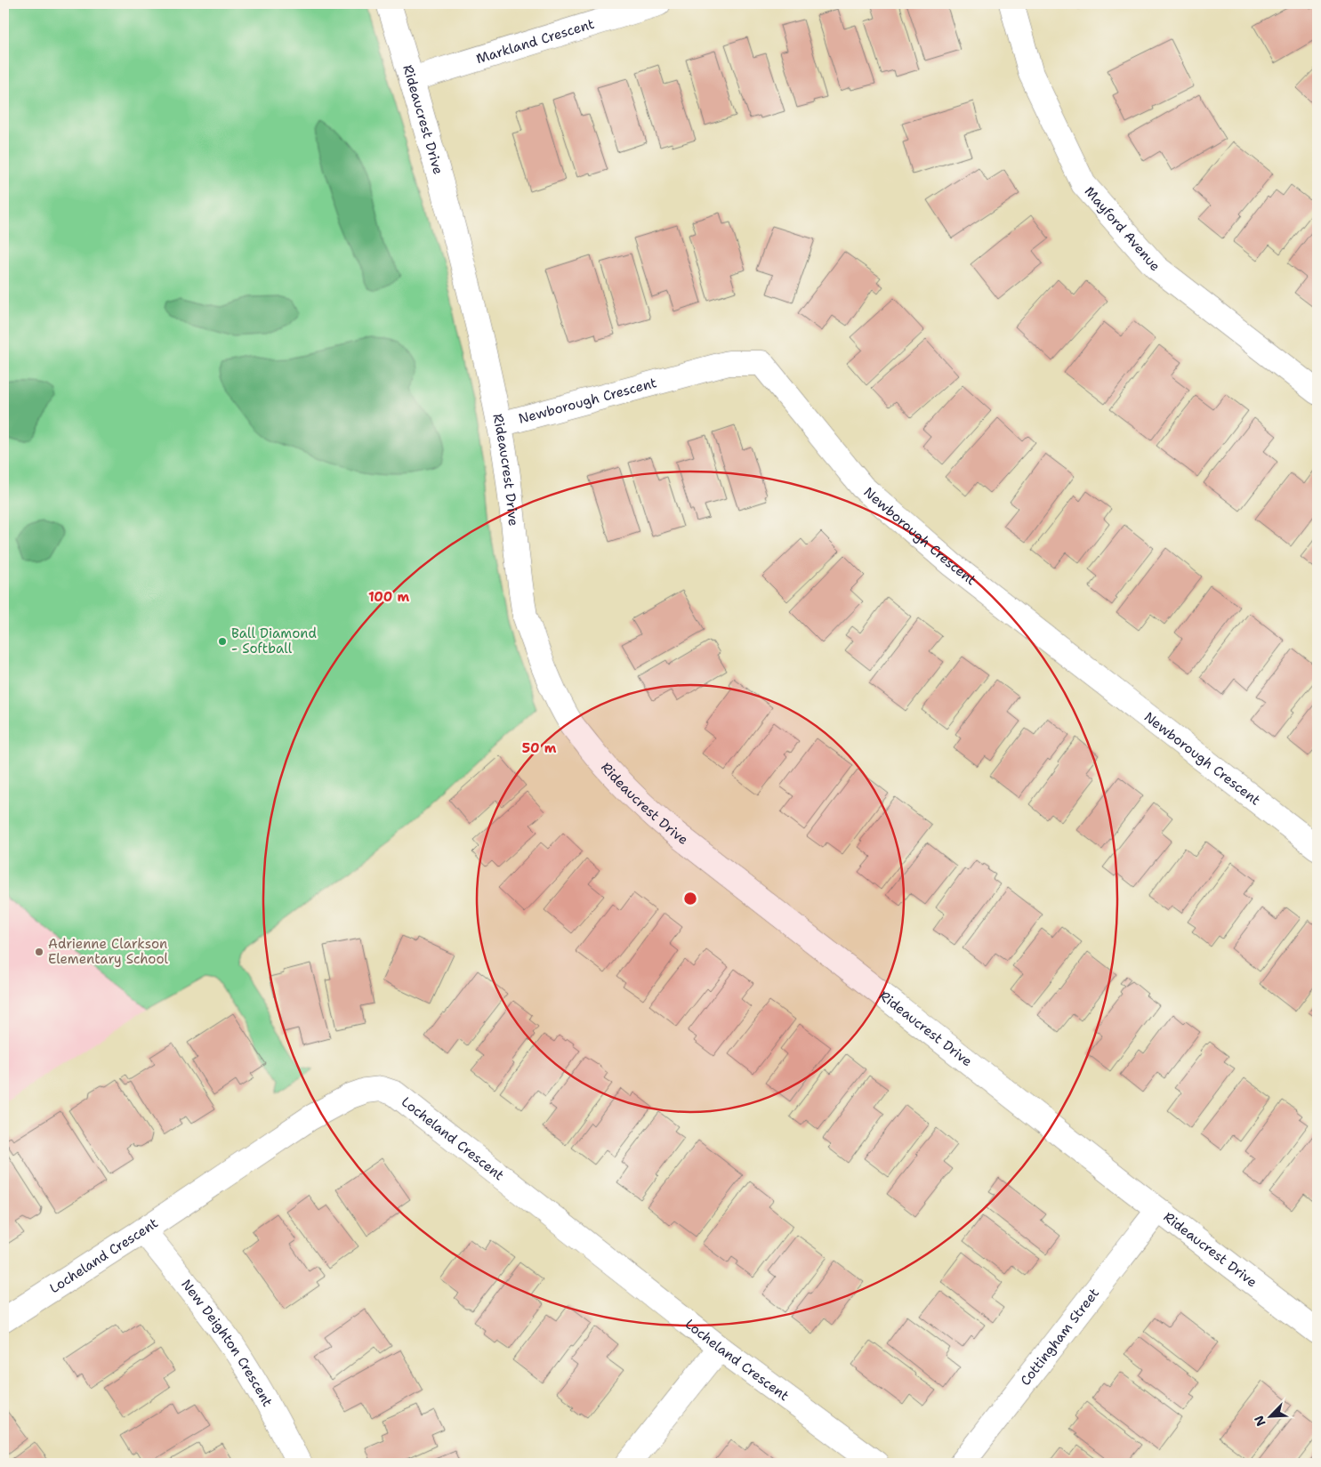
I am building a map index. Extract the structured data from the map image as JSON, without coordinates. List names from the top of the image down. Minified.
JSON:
{"streets":{"street":["Markland Crescent","Rideaucrest Drive","Mayford Avenue","Newborough Crescent","Locheland Crescent","Cottingham Street","New Deighton Crescent"]},"crossings":[["Markland Crescent","Rideaucrest Drive"],["Rideaucrest Drive","Newborough Crescent"],["Rideaucrest Drive","Cottingham Street"],["Locheland Crescent","New Deighton Crescent"]],"places":["Ball Diamond - Softball","Adrienne Clarkson Elementary School"],"north":"bottom left","rings":["100 m","50 m"]}
